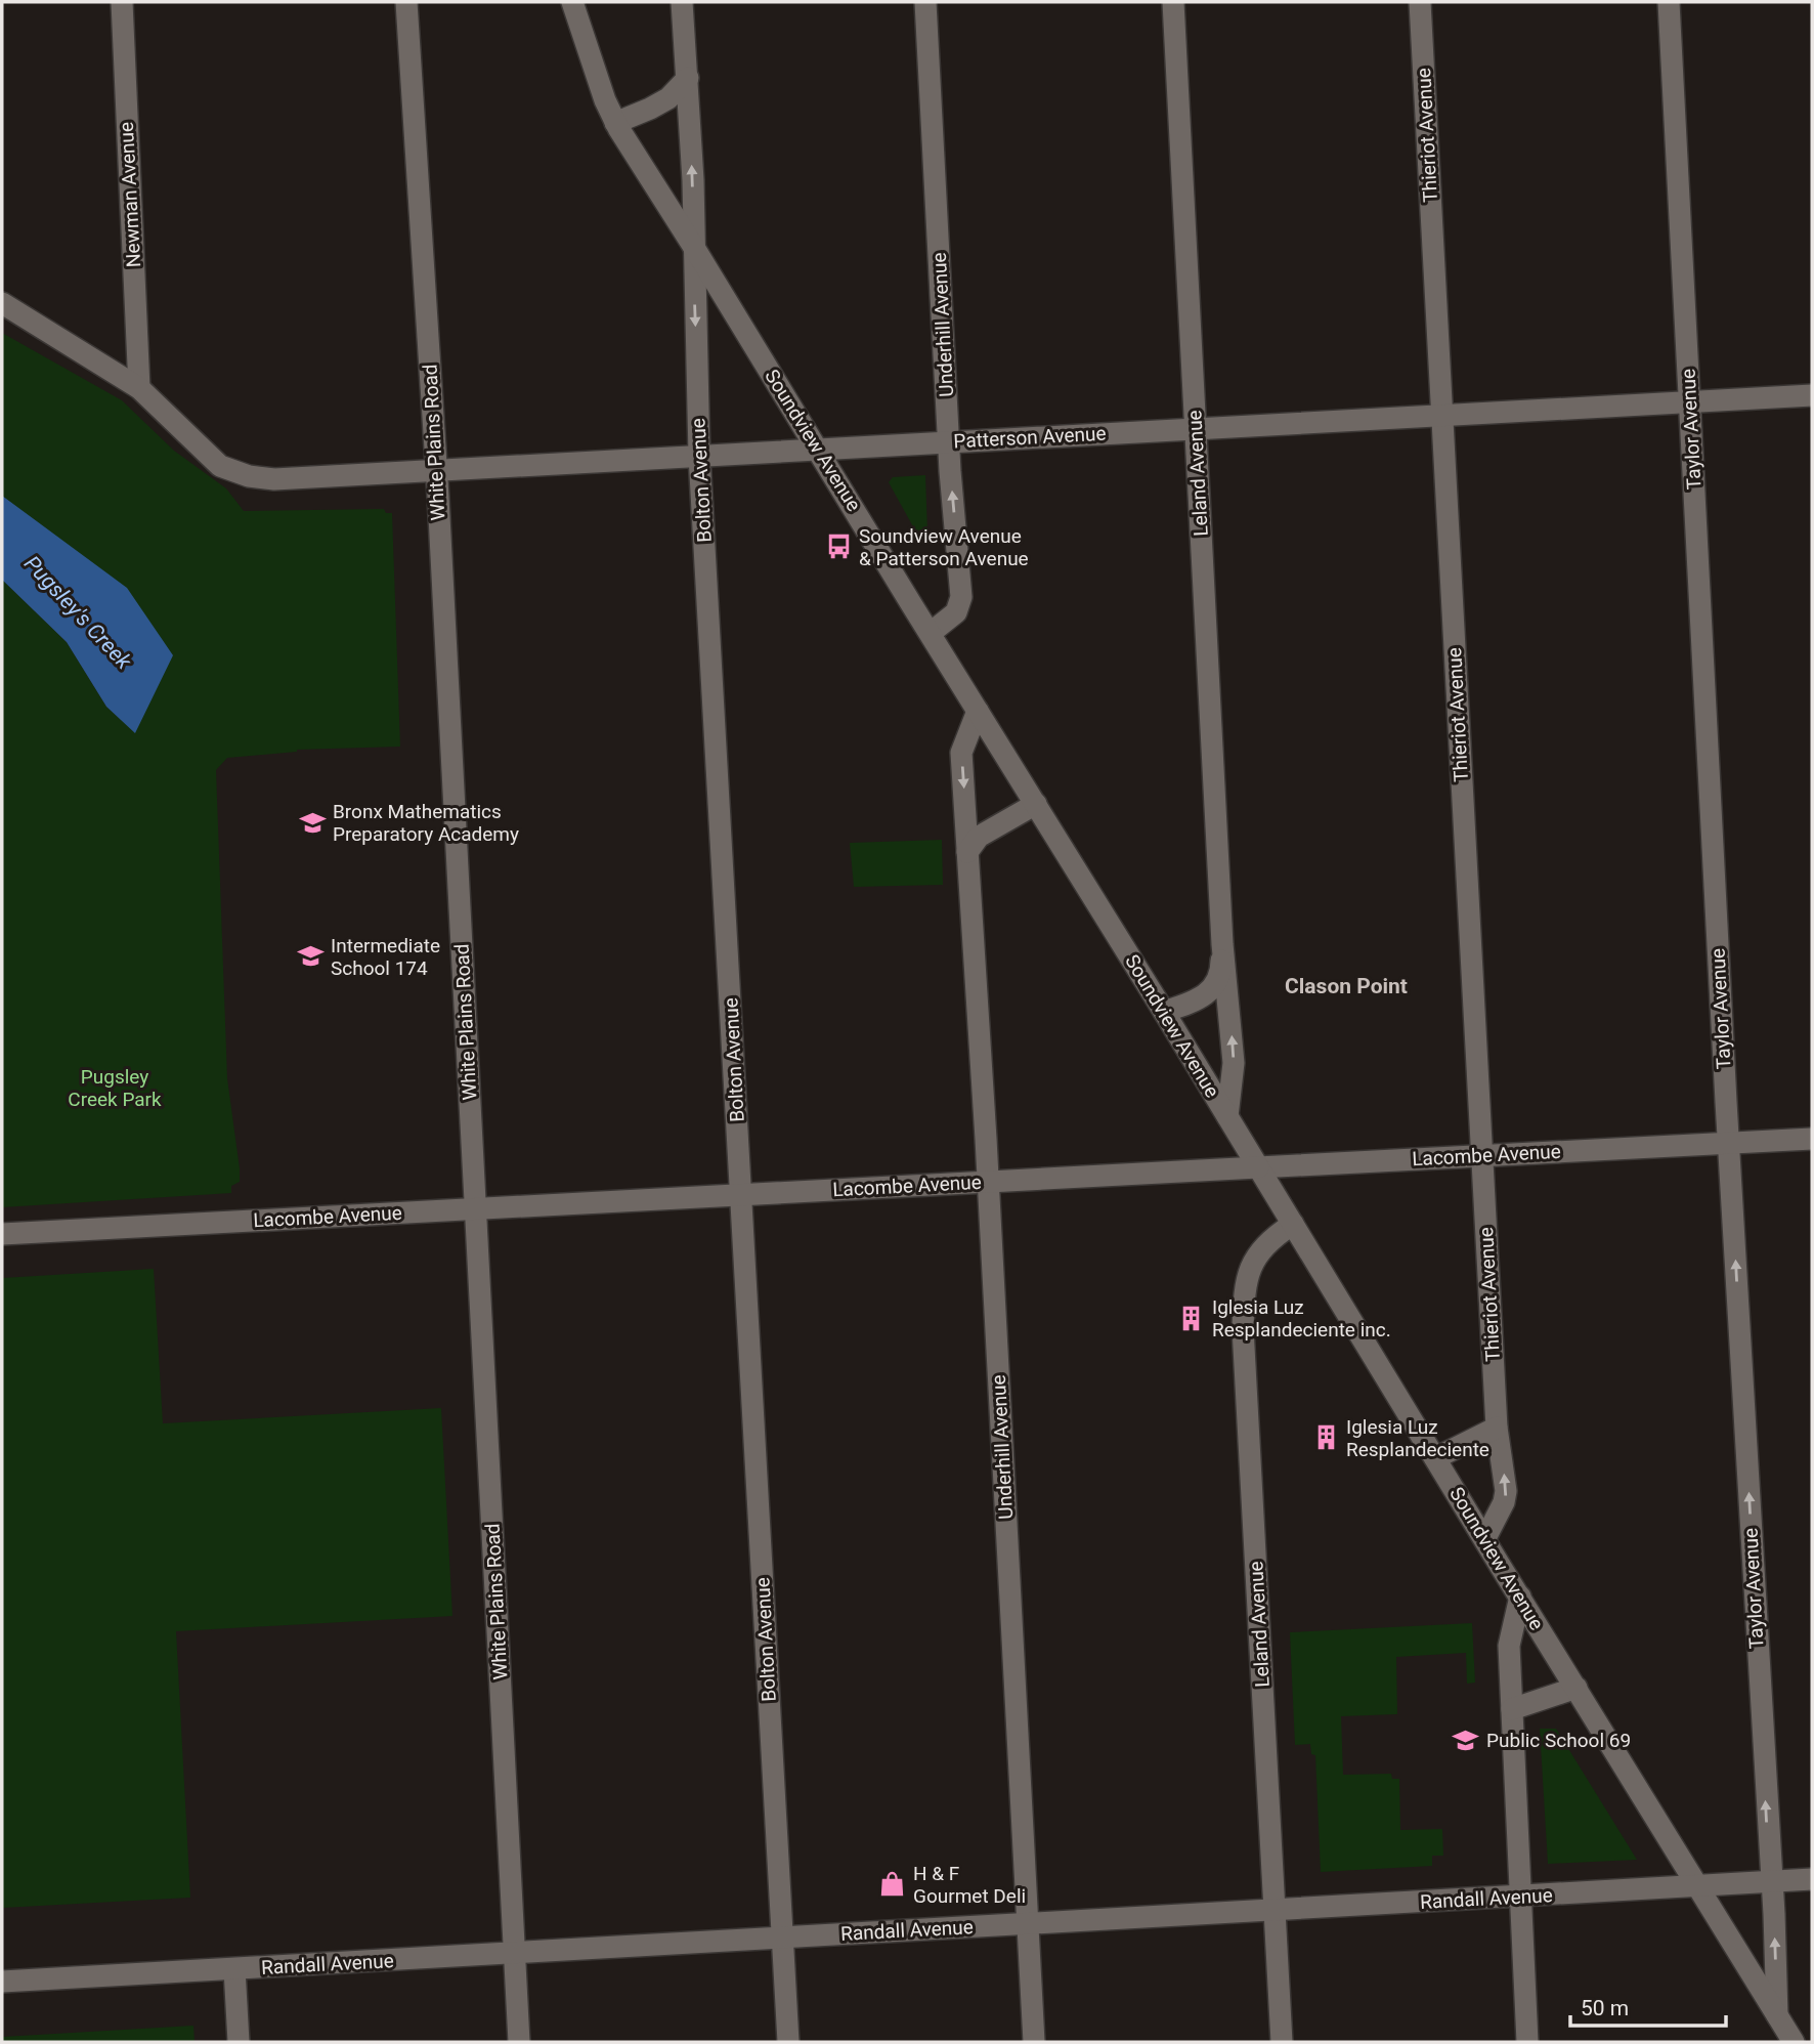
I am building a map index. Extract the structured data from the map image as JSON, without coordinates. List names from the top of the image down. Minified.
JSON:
{"streets":{"street":["Thieriot Avenue","Newman Avenue","Underhill Avenue","Taylor Avenue","Patterson Avenue","Soundview Avenue","White Plains Road","Leland Avenue","Bolton Avenue","Lacombe Avenue","Randall Avenue"]},"crossings":[["Thieriot Avenue","Patterson Avenue"],["Thieriot Avenue","Soundview Avenue"],["Thieriot Avenue","Lacombe Avenue"],["Newman Avenue","Patterson Avenue"],["Underhill Avenue","Patterson Avenue"],["Underhill Avenue","Soundview Avenue"],["Underhill Avenue","Lacombe Avenue"],["Underhill Avenue","Randall Avenue"],["Taylor Avenue","Patterson Avenue"],["Taylor Avenue","Soundview Avenue"],["Taylor Avenue","Lacombe Avenue"],["Taylor Avenue","Randall Avenue"],["Patterson Avenue","Soundview Avenue"],["Patterson Avenue","White Plains Road"],["Patterson Avenue","Leland Avenue"],["Patterson Avenue","Bolton Avenue"],["Soundview Avenue","Leland Avenue"],["Soundview Avenue","Bolton Avenue"],["Soundview Avenue","Lacombe Avenue"],["Soundview Avenue","Randall Avenue"],["White Plains Road","Lacombe Avenue"],["White Plains Road","Randall Avenue"],["Leland Avenue","Randall Avenue"],["Bolton Avenue","Lacombe Avenue"],["Bolton Avenue","Randall Avenue"]],"one_way":["Taylor Avenue"],"districts":["Clason Point"],"water":["Pugsley's Creek"],"parks":["Pugsley Creek Park"],"places":{"bus stop":["Soundview Avenue & Patterson Avenue"],"school or university":["Bronx Mathematics Preparatory Academy","Intermediate School 174","Public School 69"],"building":["Iglesia Luz Resplandeciente inc.","Iglesia Luz Resplandeciente"],"shop":["H & F Gourmet Deli"]},"scale_bar":"50 m"}
